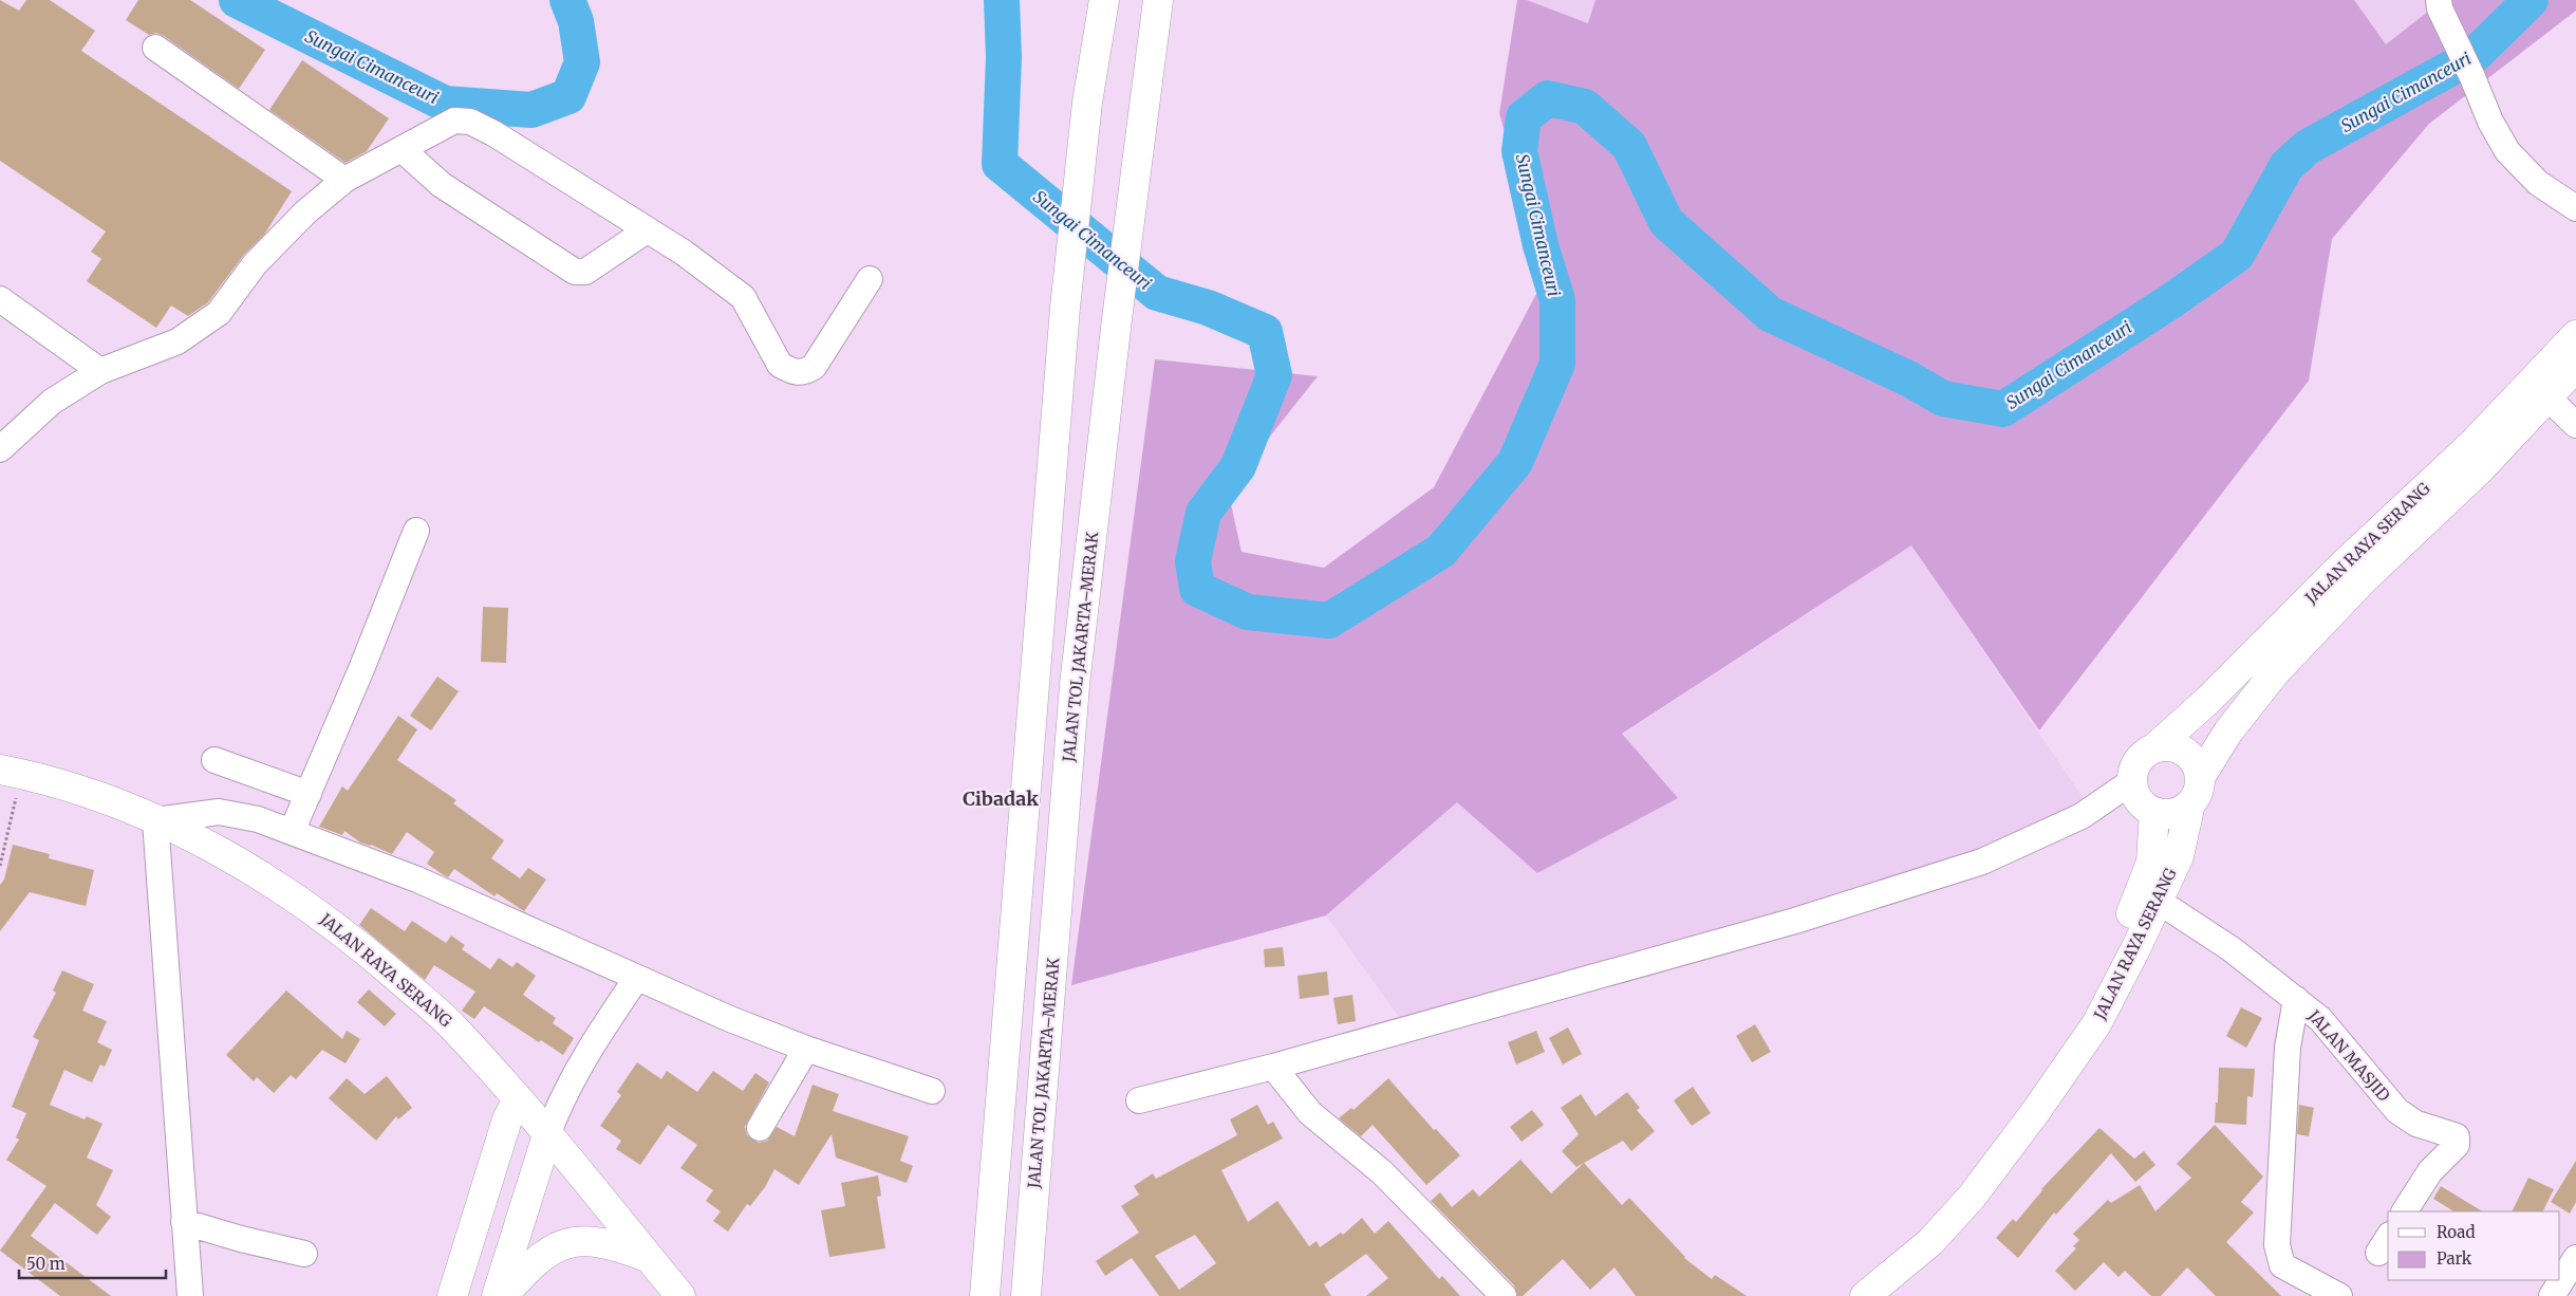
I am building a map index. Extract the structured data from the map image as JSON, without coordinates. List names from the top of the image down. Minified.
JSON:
{"streets":{"highway":["JALAN RAYA SERANG","JALAN TOL JAKARTA–MERAK"],"street":["JALAN MASJID"]},"crossings":[["JALAN RAYA SERANG","JALAN MASJID"]],"districts":["Cibadak"],"water":["Sungai Cimanceuri"],"legend":["Road","Park"],"scale_bar":"50 m"}
